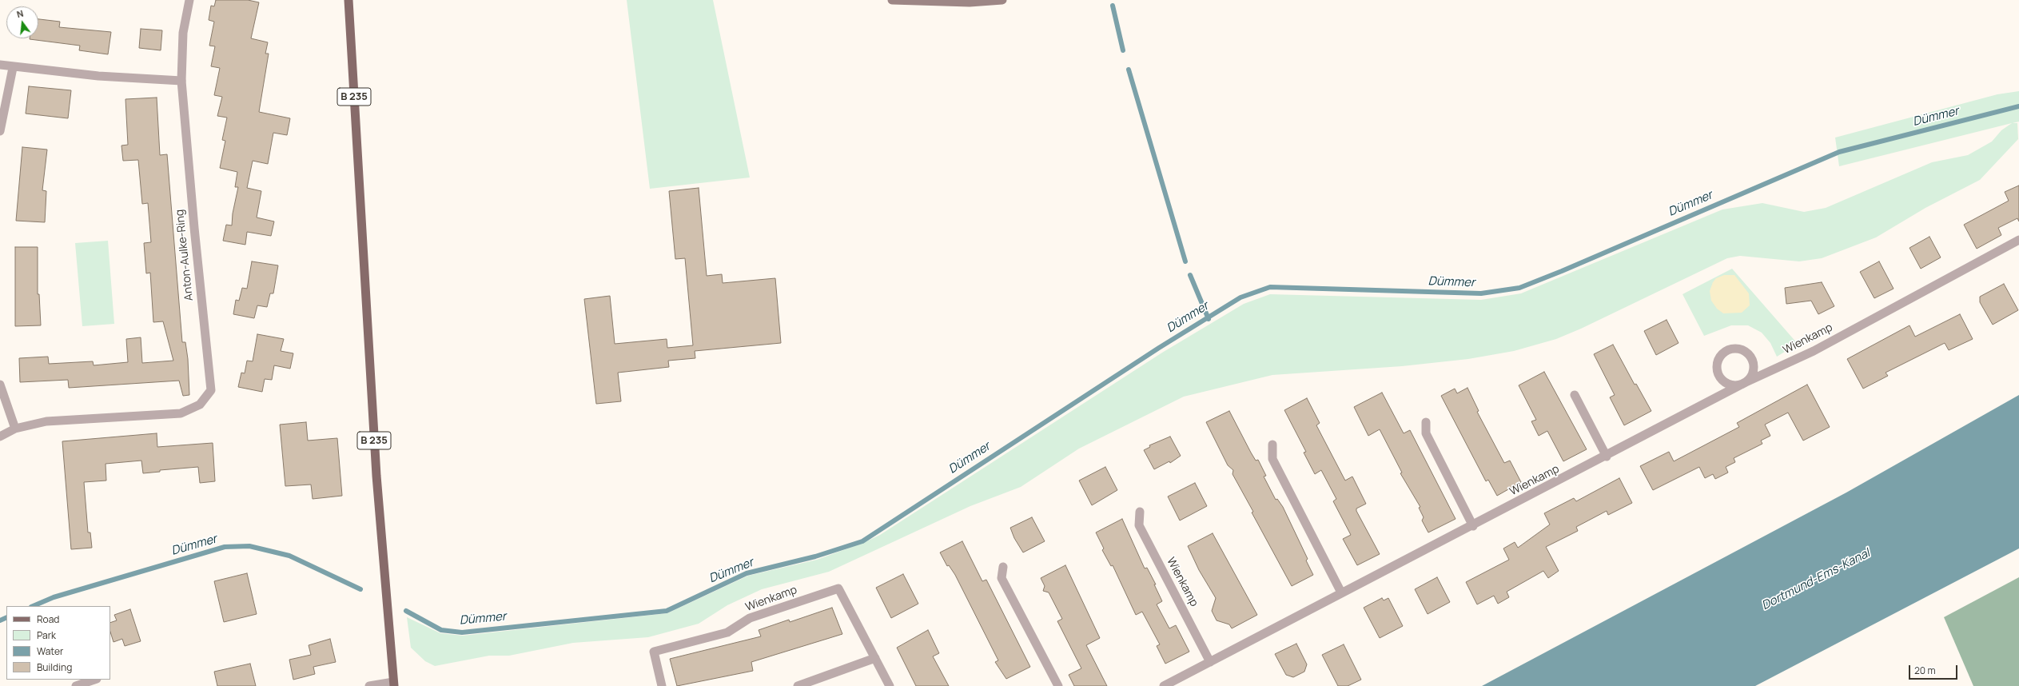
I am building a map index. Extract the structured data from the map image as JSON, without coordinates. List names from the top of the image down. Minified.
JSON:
{"streets":{"main road":["B 235"],"street":["Anton-Aulke-Ring","Wienkamp"]},"water":["Dümmer","Dortmund-Ems-Kanal"],"legend":["Road","Park","Water","Building"],"scale_bar":"20 m","north":"top"}
